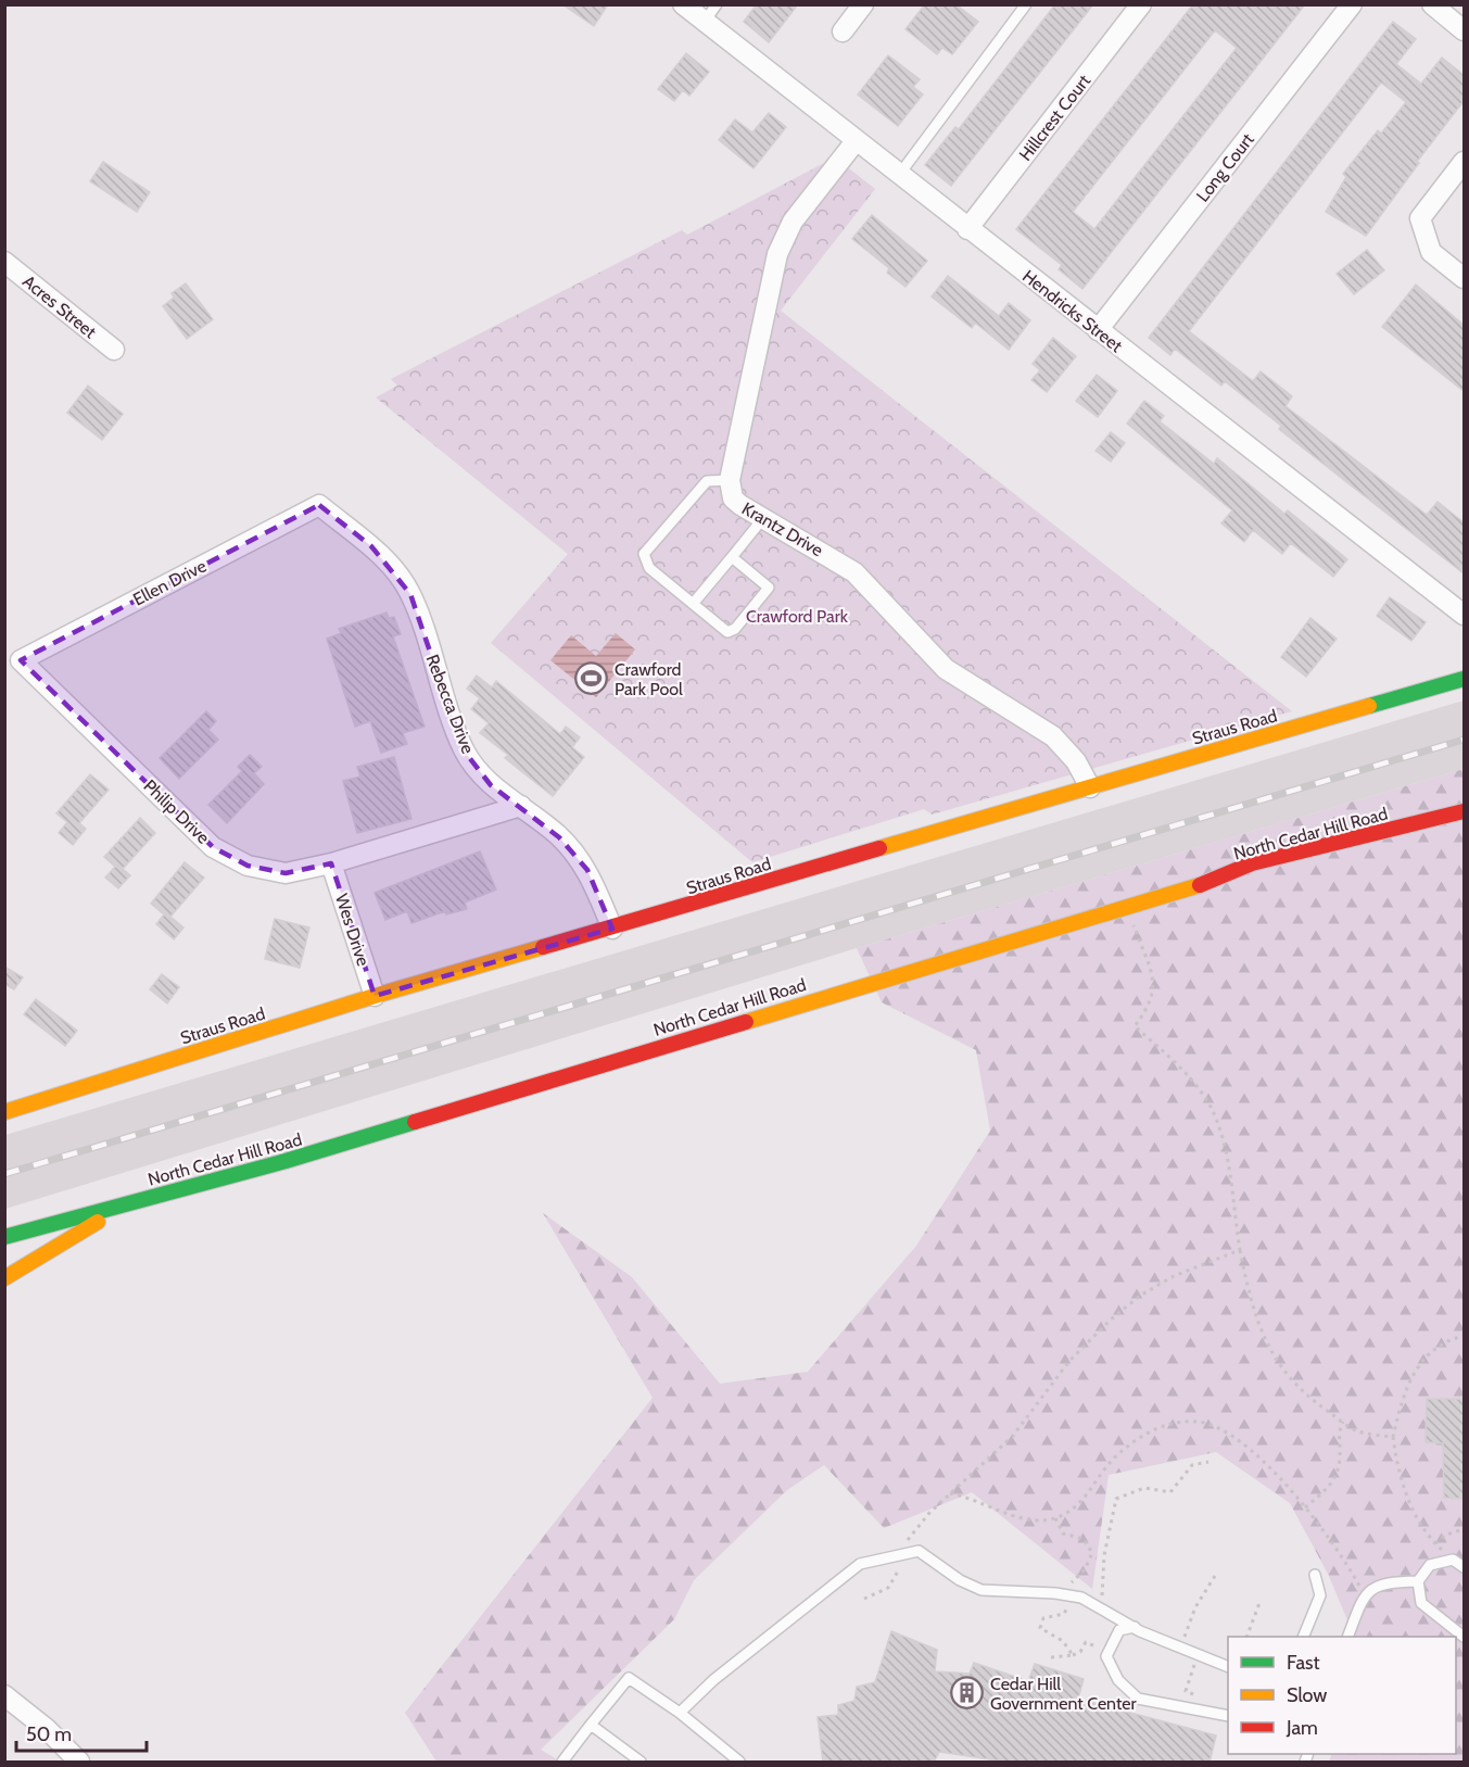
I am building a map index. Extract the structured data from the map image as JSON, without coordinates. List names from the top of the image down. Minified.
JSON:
{"streets":{"street":["Hillcrest Court","Long Court","Acres Street","Hendricks Street","Krantz Drive","Ellen Drive","Rebecca Drive","Straus Road","Philip Drive","North Cedar Hill Road","Wes Drive"]},"crossings":[["Hillcrest Court","Hendricks Street"],["Long Court","Hendricks Street"],["Hendricks Street","Krantz Drive"],["Krantz Drive","Straus Road"],["Ellen Drive","Rebecca Drive"],["Ellen Drive","Philip Drive"],["Rebecca Drive","Straus Road"],["Rebecca Drive","Philip Drive"],["Straus Road","Wes Drive"],["Philip Drive","Wes Drive"]],"parks":["Crawford Park"],"places":{"sports":["Crawford Park Pool"],"building":["Cedar Hill Government Center"]},"legend":["Fast","Slow","Jam"],"scale_bar":"50 m"}
